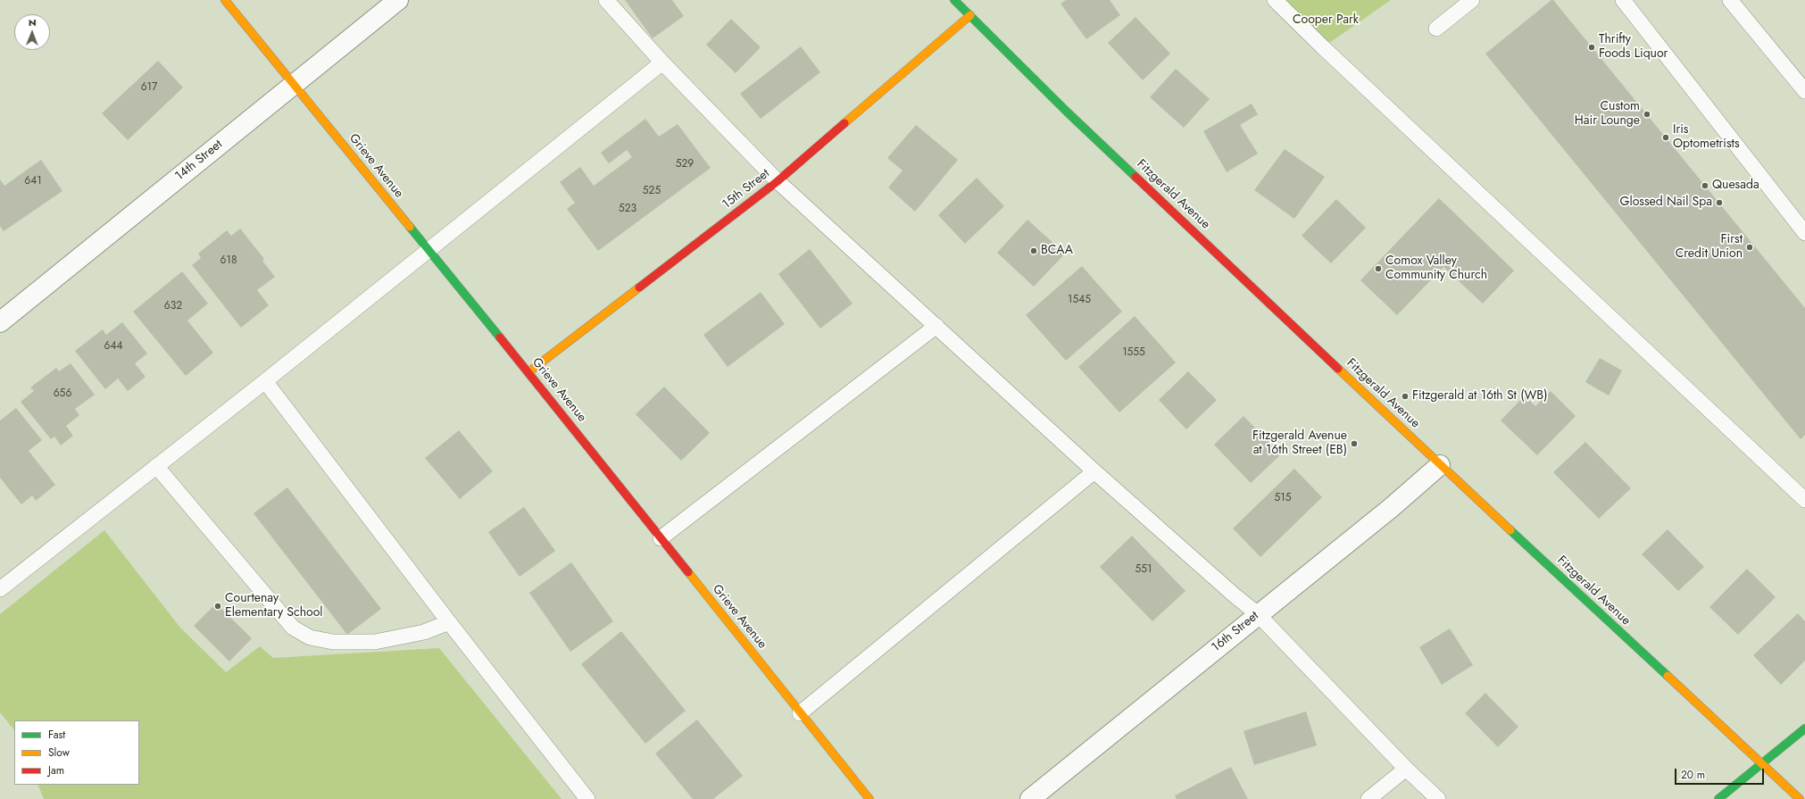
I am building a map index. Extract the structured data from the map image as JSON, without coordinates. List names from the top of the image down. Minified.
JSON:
{"streets":{"street":["14th Street","Grieve Avenue","15th Street","Fitzgerald Avenue","16th Street"]},"crossings":[["14th Street","Grieve Avenue"],["Grieve Avenue","15th Street"],["15th Street","Fitzgerald Avenue"],["Fitzgerald Avenue","16th Street"]],"parks":["Cooper Park"],"places":["Thrifty Foods Liquor","Custom Hair Lounge","Iris Optometrists","Quesada","Glossed Nail Spa","First Credit Union","BCAA","Comox Valley Community Church","Fitzgerald at 16th St (WB)","Fitzgerald Avenue at 16th Street (EB)","Courtenay Elementary School"],"house_numbers":["617","529","641","525","523","618","1545","632","644","1555","656","515","551"],"legend":["Fast","Slow","Jam"],"scale_bar":"20 m","north":"top"}
